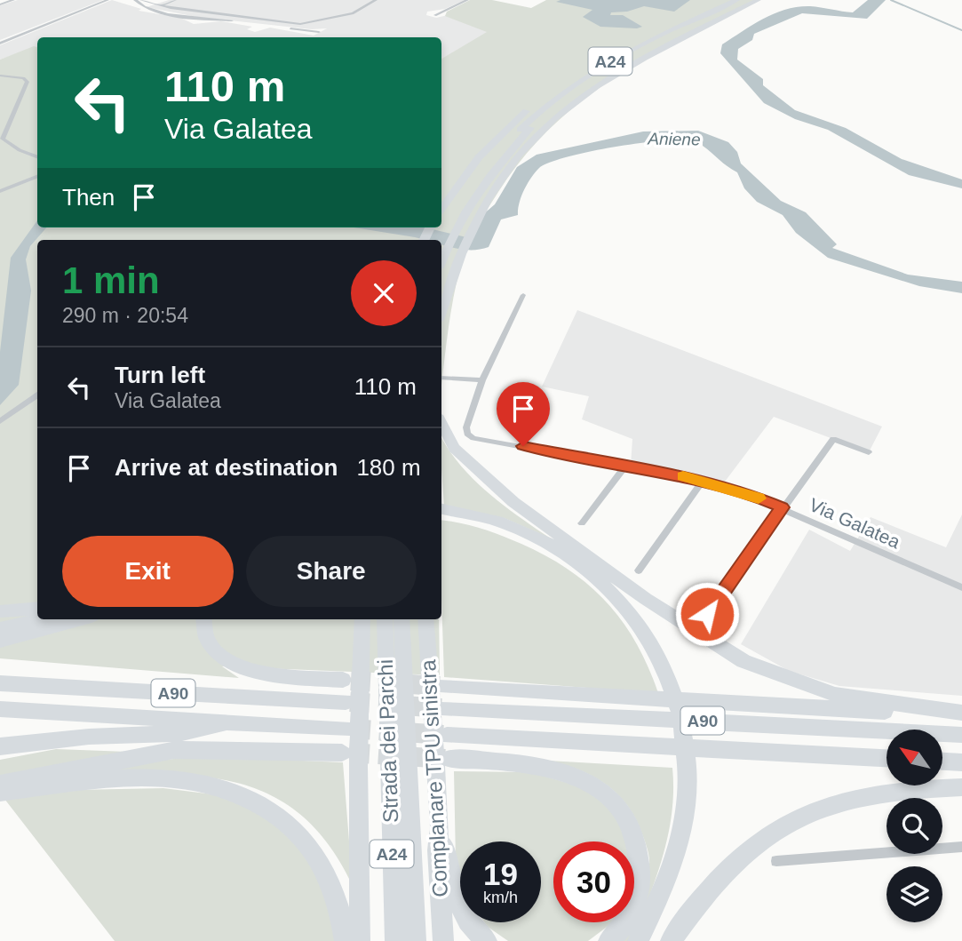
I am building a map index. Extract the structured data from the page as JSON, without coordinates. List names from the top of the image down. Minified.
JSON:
{"streets":{"highway":["A24","A90","Strada dei Parchi","Complanare TPU sinistra"],"street":["Via Galatea"]},"water":["Aniene"],"north":"top left","page":{"turn":["110 m","Via Galatea"],"then":"Then","heading":["1 min","290 m · 20:54"],"list":[{"name":"Turn left","note":"Via Galatea","value":"110 m"},{"name":"Arrive at destination","value":"180 m"}],"buttons":["Exit","Share"],"speed":"19 km/h","limit":"30"}}
